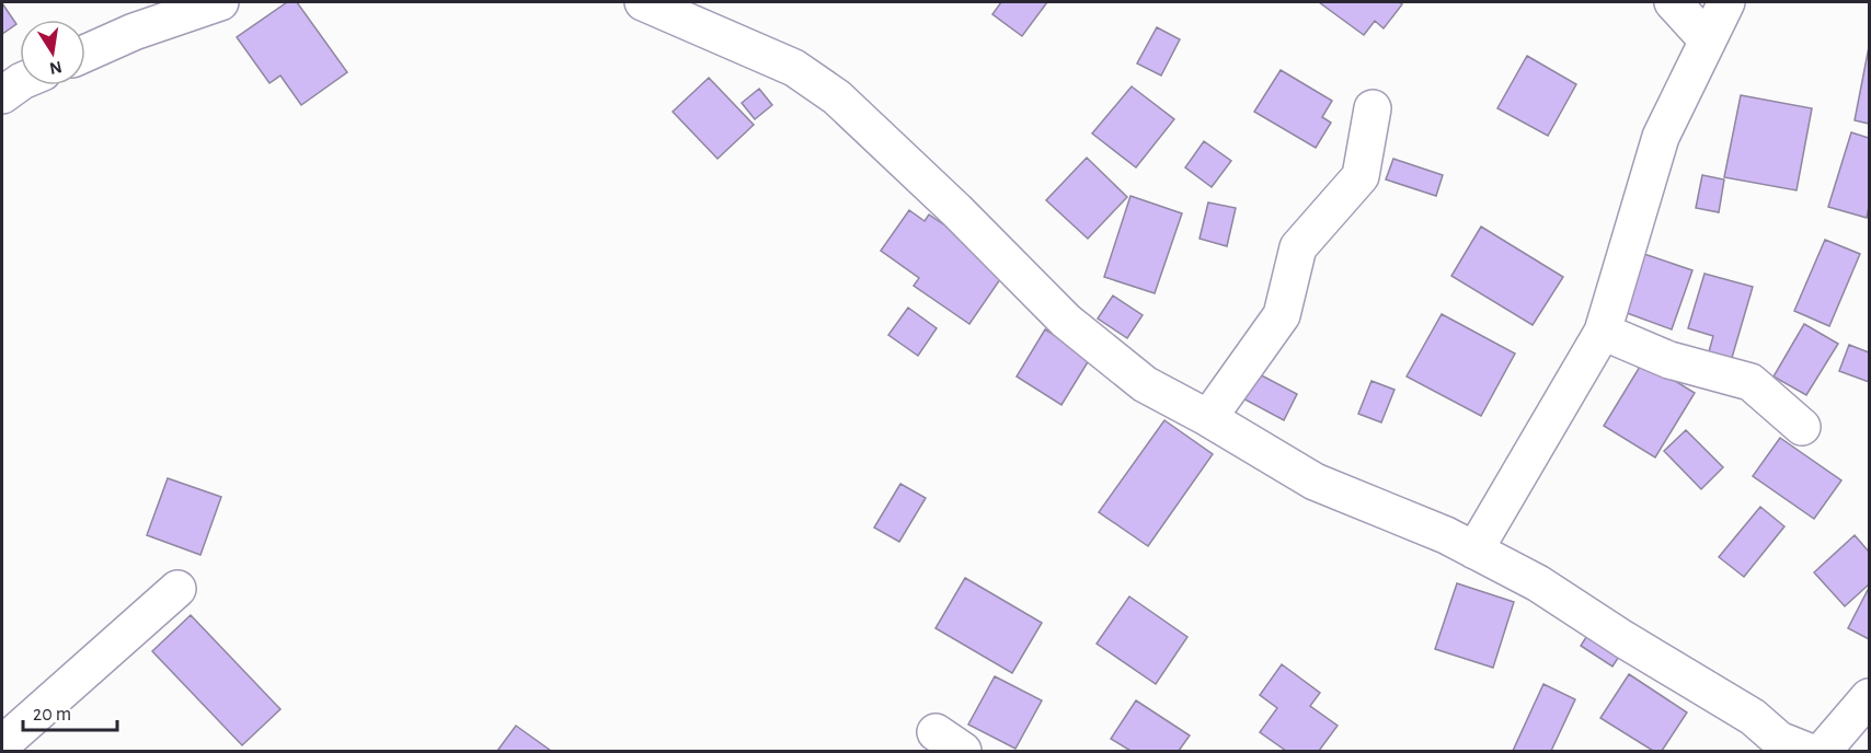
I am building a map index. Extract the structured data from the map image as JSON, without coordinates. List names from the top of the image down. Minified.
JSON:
{"scale_bar":"20 m","north":"bottom"}
